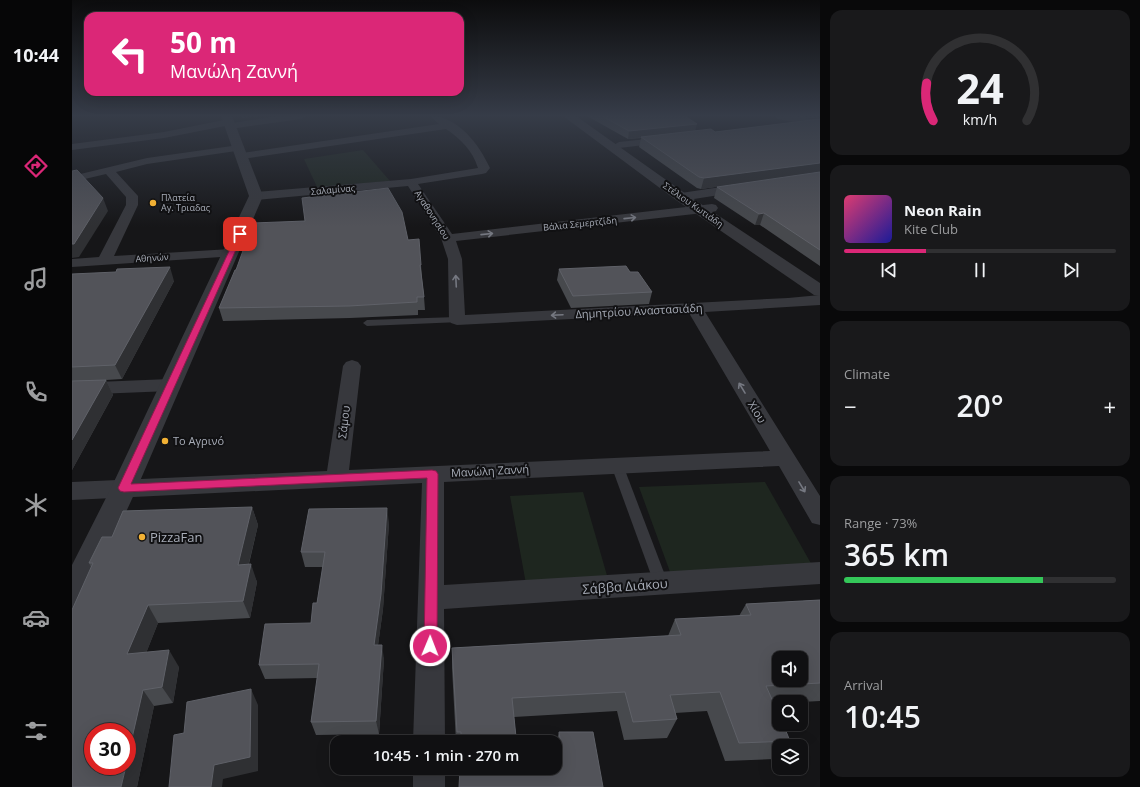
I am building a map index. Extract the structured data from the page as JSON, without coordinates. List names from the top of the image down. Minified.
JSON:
{"streets":{"street":["Σαλαμίνας","Στέλιου Κωτιάδη","Αγαθονησίου","Βάλια Σεμερτζίδη","Αθηνών","Δημητρίου Αναστασιάδη","Χίου","Σάμου","Μανώλη Ζαννή","Σάββα Διάκου"]},"crossings":[["Σαλαμίνας","Αγαθονησίου"],["Στέλιου Κωτιάδη","Βάλια Σεμερτζίδη"],["Αγαθονησίου","Βάλια Σεμερτζίδη"],["Αγαθονησίου","Δημητρίου Αναστασιάδη"],["Δημητρίου Αναστασιάδη","Χίου"],["Χίου","Μανώλη Ζαννή"],["Σάμου","Μανώλη Ζαννή"]],"one_way":["Αγαθονησίου","Βάλια Σεμερτζίδη","Δημητρίου Αναστασιάδη"],"places":["Πλατεία Αγ. Τριαδας","Το Αγρινό","PizzaFan"],"page":{"tabs":"10:44","turn":["50 m","Μανώλη Ζαννή"],"song":["Neon Rain","Kite Club"],"tile":["Climate",["Range · 73%","365 km"],["Arrival","10:45"]],"heat":["−","20°","+"],"limit":"30","trip":"10:45 · 1 min · 270 m","gauge":["24","km/h"]}}
